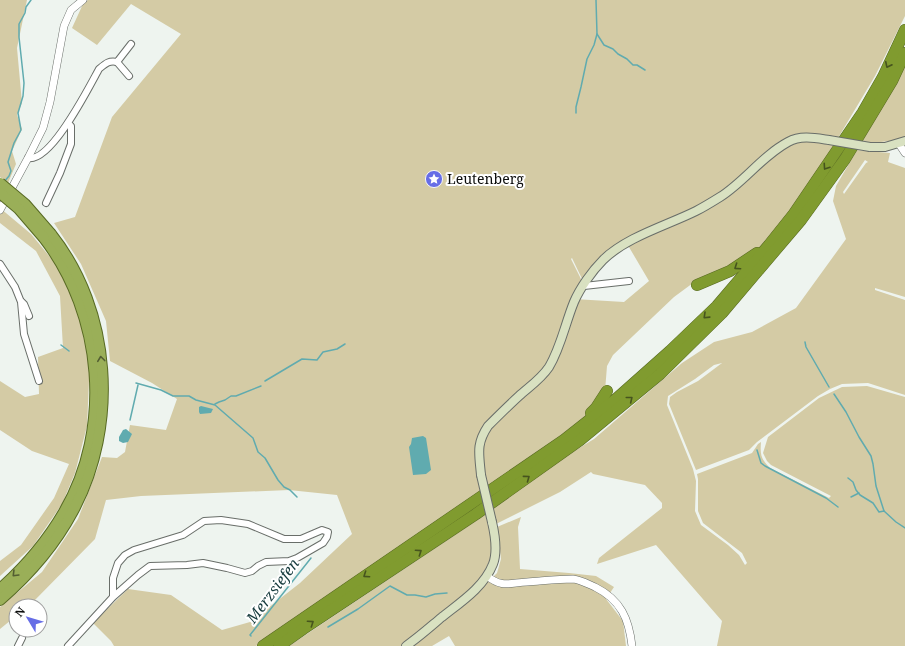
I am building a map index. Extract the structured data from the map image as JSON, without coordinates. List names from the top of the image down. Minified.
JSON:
{"water":["Merzsiefen"],"places":{"place":["Leutenberg"]},"north":"top left"}
